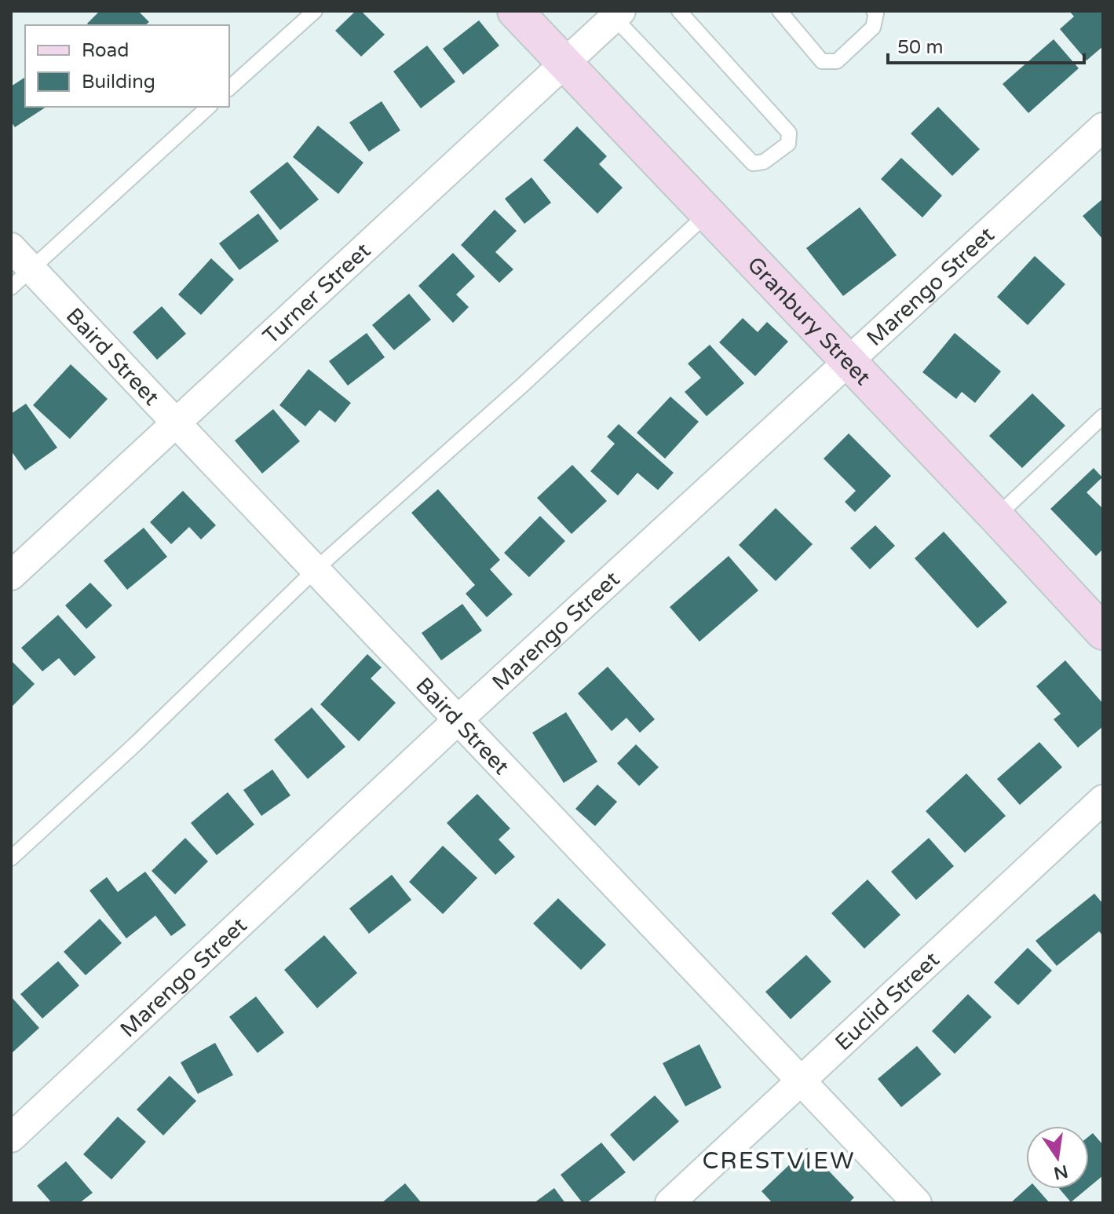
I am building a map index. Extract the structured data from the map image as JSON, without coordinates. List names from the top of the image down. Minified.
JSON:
{"streets":{"street":["Marengo Street","Turner Street","Granbury Street","Baird Street","Euclid Street"]},"crossings":[["Marengo Street","Granbury Street"],["Marengo Street","Baird Street"],["Turner Street","Granbury Street"],["Turner Street","Baird Street"],["Baird Street","Euclid Street"]],"districts":["CRESTVIEW"],"legend":["Road","Building"],"scale_bar":"50 m","north":"bottom"}
